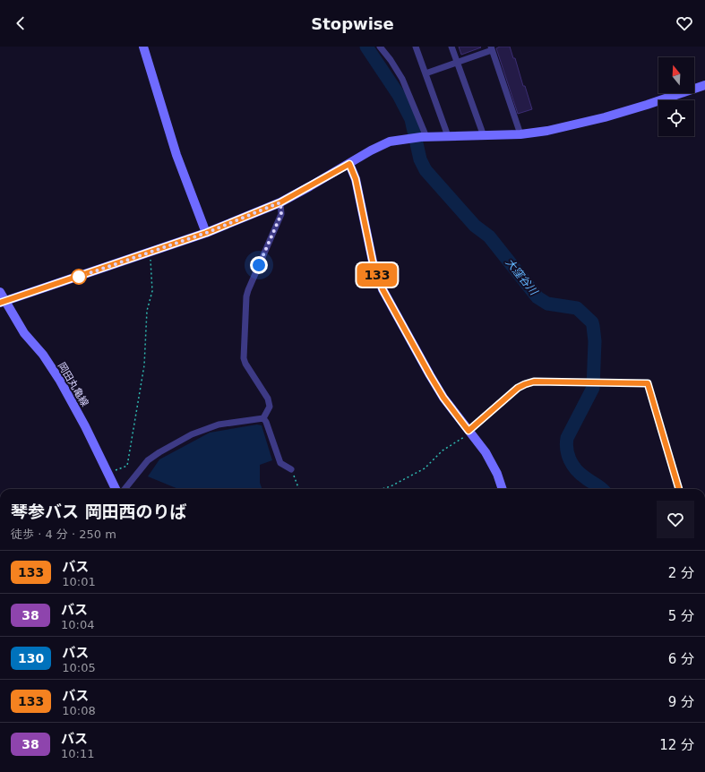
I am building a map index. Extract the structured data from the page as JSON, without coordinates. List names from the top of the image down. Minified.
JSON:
{"streets":{"street":["岡田丸亀線"]},"water":["大窪谷川"],"lines":["bus line 133"],"north":"top","page":{"header":"Stopwise","on_map":"133","heading":["琴参バス 岡田西のりば","徒歩 · 4 分 · 250 m"],"list":[{"mark":"133","name":"バス","note":"10:01","value":"2 分"},{"mark":"38","name":"バス","note":"10:04","value":"5 分"},{"mark":"130","name":"バス","note":"10:05","value":"6 分"},{"mark":"133","name":"バス","note":"10:08","value":"9 分"},{"mark":"38","name":"バス","note":"10:11","value":"12 分"}]}}
